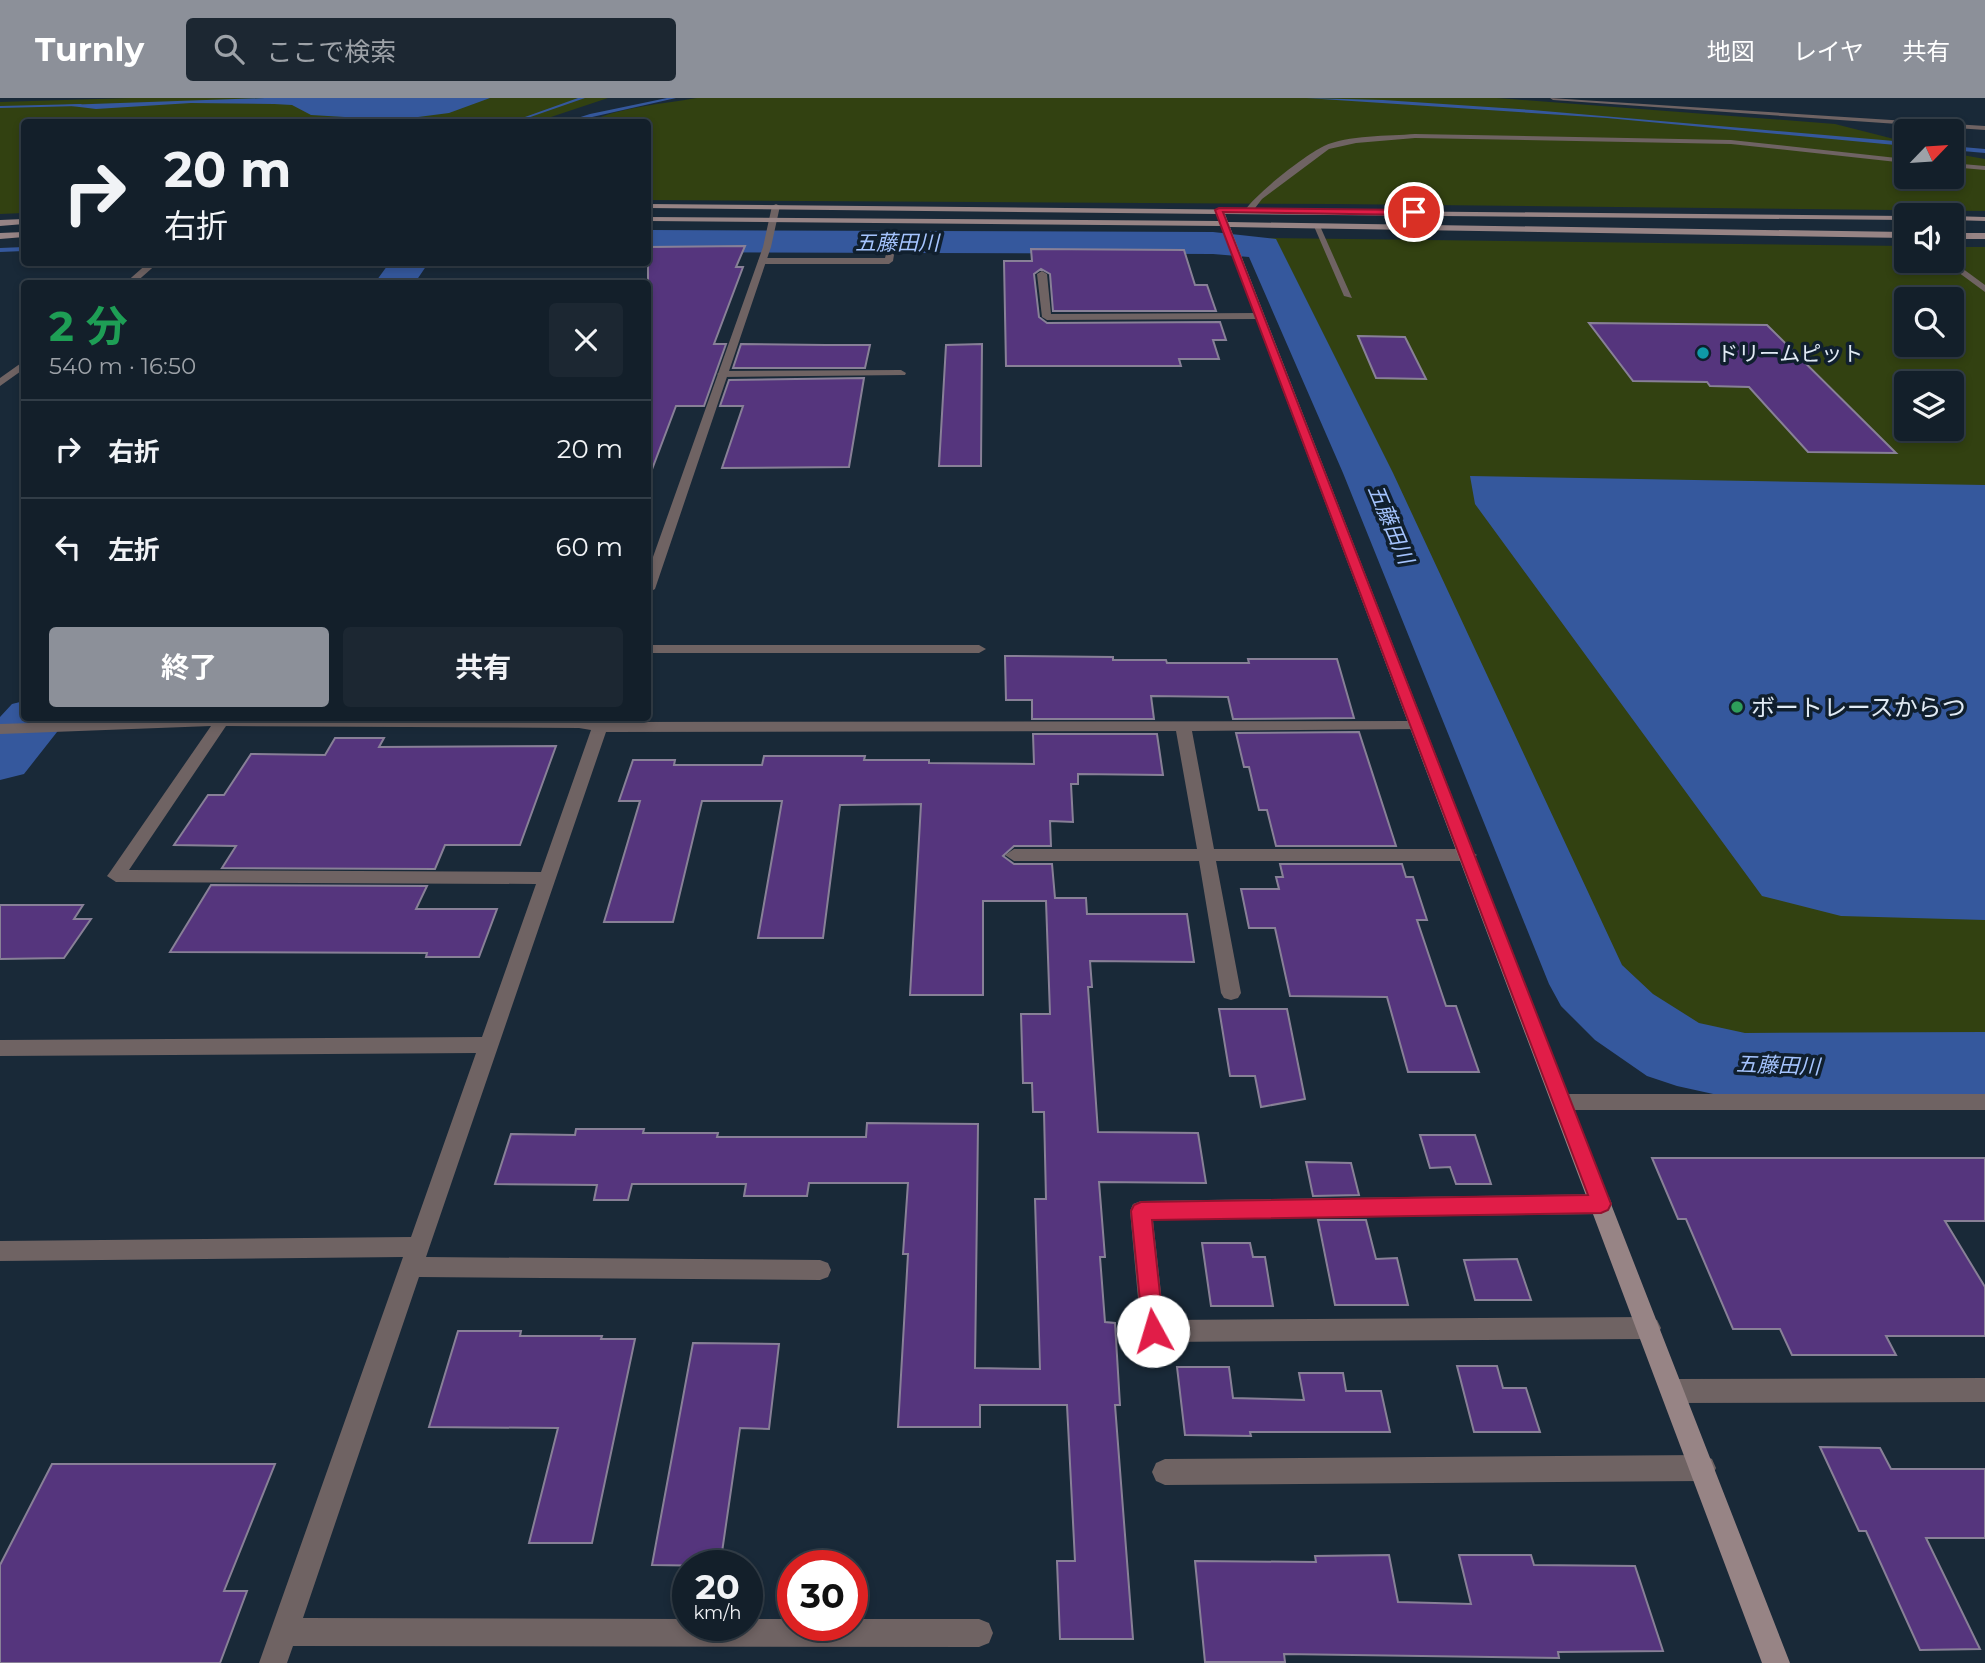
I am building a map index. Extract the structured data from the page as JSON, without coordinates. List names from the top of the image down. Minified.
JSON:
{"water":["五藤田川"],"places":["ドリームピット","ボートレースからつ"],"north":"top right","page":{"header":"Turnly","search":"ここで検索","nav":["地図","レイヤ","共有"],"turn":["20 m","右折"],"heading":["2 分","540 m · 16:50"],"list":[{"name":"右折","value":"20 m"},{"name":"左折","value":"60 m"}],"buttons":["終了","共有"],"speed":"20 km/h","limit":"30"}}
